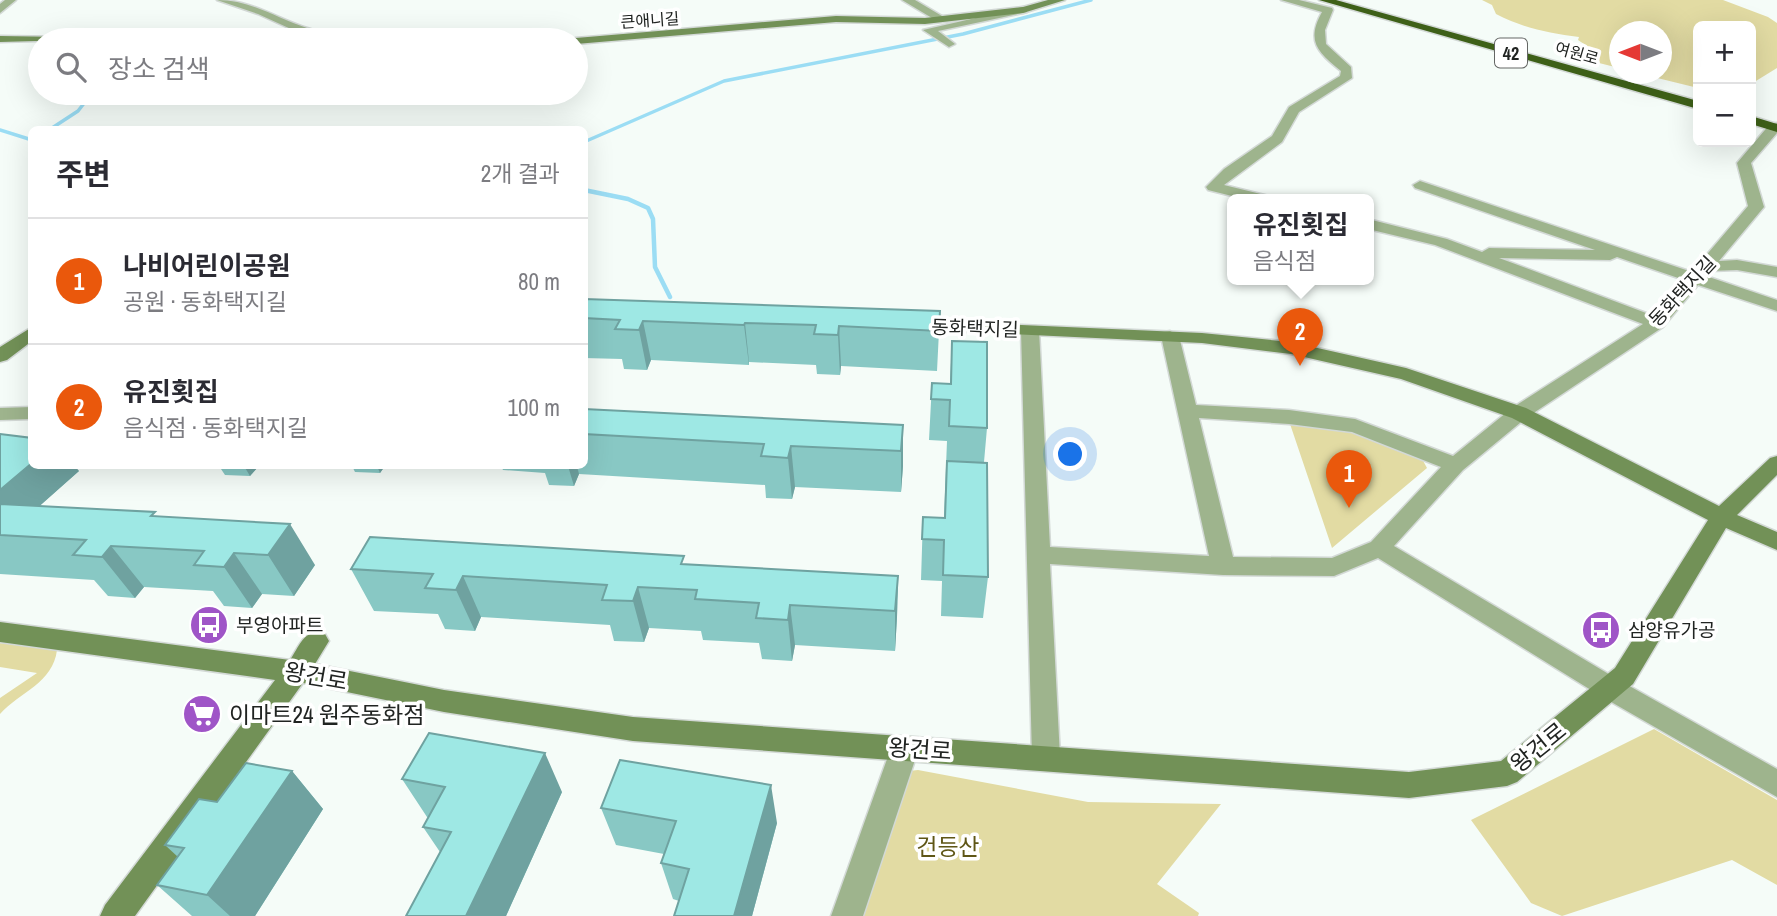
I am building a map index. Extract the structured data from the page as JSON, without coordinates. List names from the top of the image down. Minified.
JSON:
{"streets":{"highway":["42","여원로"],"street":["큰애니길","동화택지길","왕건로"]},"crossings":[["동화택지길","왕건로"]],"parks":["건등산"],"places":{"bus stop":["부영아파트","삼양유가공"],"supermarket":["이마트24 원주동화점"]},"north":"left","page":{"map_buttons":["+","−"],"search":"장소 검색","heading":["주변","2개 결과"],"popup":["유진횟집","음식점"],"list":[{"mark":"1","name":"나비어린이공원","note":"공원 · 동화택지길","value":"80 m"},{"mark":"2","name":"유진횟집","note":"음식점 · 동화택지길","value":"100 m"}],"pins":["2","1"]}}
